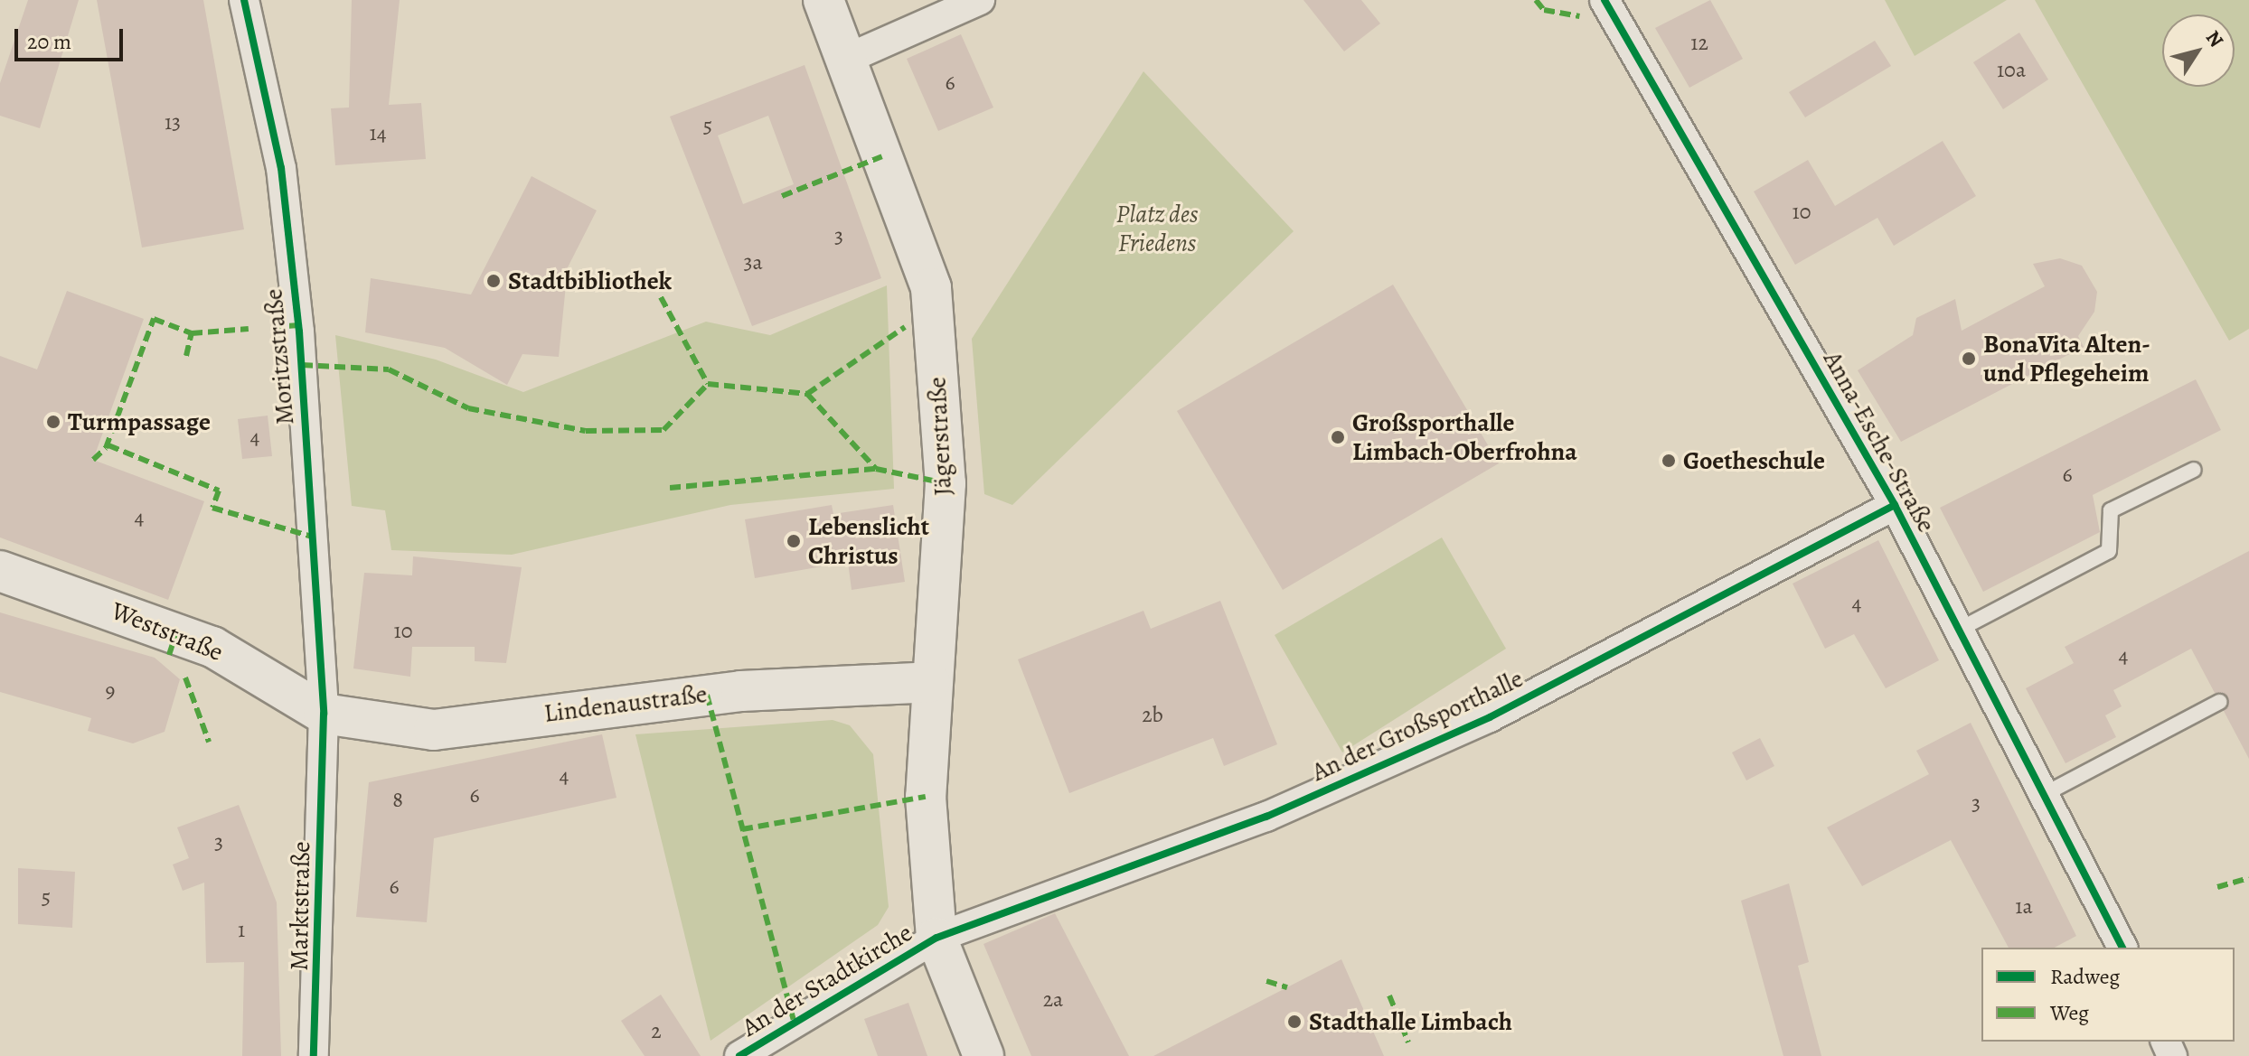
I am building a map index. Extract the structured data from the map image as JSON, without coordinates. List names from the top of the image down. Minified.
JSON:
{"streets":{"main road":["Jägerstraße","Weststraße","Lindenaustraße"],"street":["Moritzstraße","Anna-Esche-Straße","An der Großsporthalle","Marktstraße","An der Stadtkirche"]},"crossings":[["Moritzstraße","Weststraße"],["Moritzstraße","Lindenaustraße"],["Moritzstraße","Marktstraße"],["Jägerstraße","Lindenaustraße"],["Jägerstraße","An der Großsporthalle"],["Jägerstraße","An der Stadtkirche"],["Anna-Esche-Straße","An der Großsporthalle"],["Weststraße","Lindenaustraße"],["Weststraße","Marktstraße"],["Lindenaustraße","Marktstraße"],["An der Großsporthalle","An der Stadtkirche"]],"parks":["Platz des Friedens"],"places":["Stadtbibliothek","BonaVita Alten- und Pflegeheim","Turmpassage","Großsporthalle Limbach-Oberfrohna","Goetheschule","Lebenslicht Christus","Stadthalle Limbach"],"house_numbers":["12","10a","6","13","5","14","10","3","3a","4","6","4","4","10","4","9","2b","4","6","8","3","3","6","5","1a","1","2a","2"],"legend":["Radweg","Weg"],"scale_bar":"20 m","north":"top right"}
